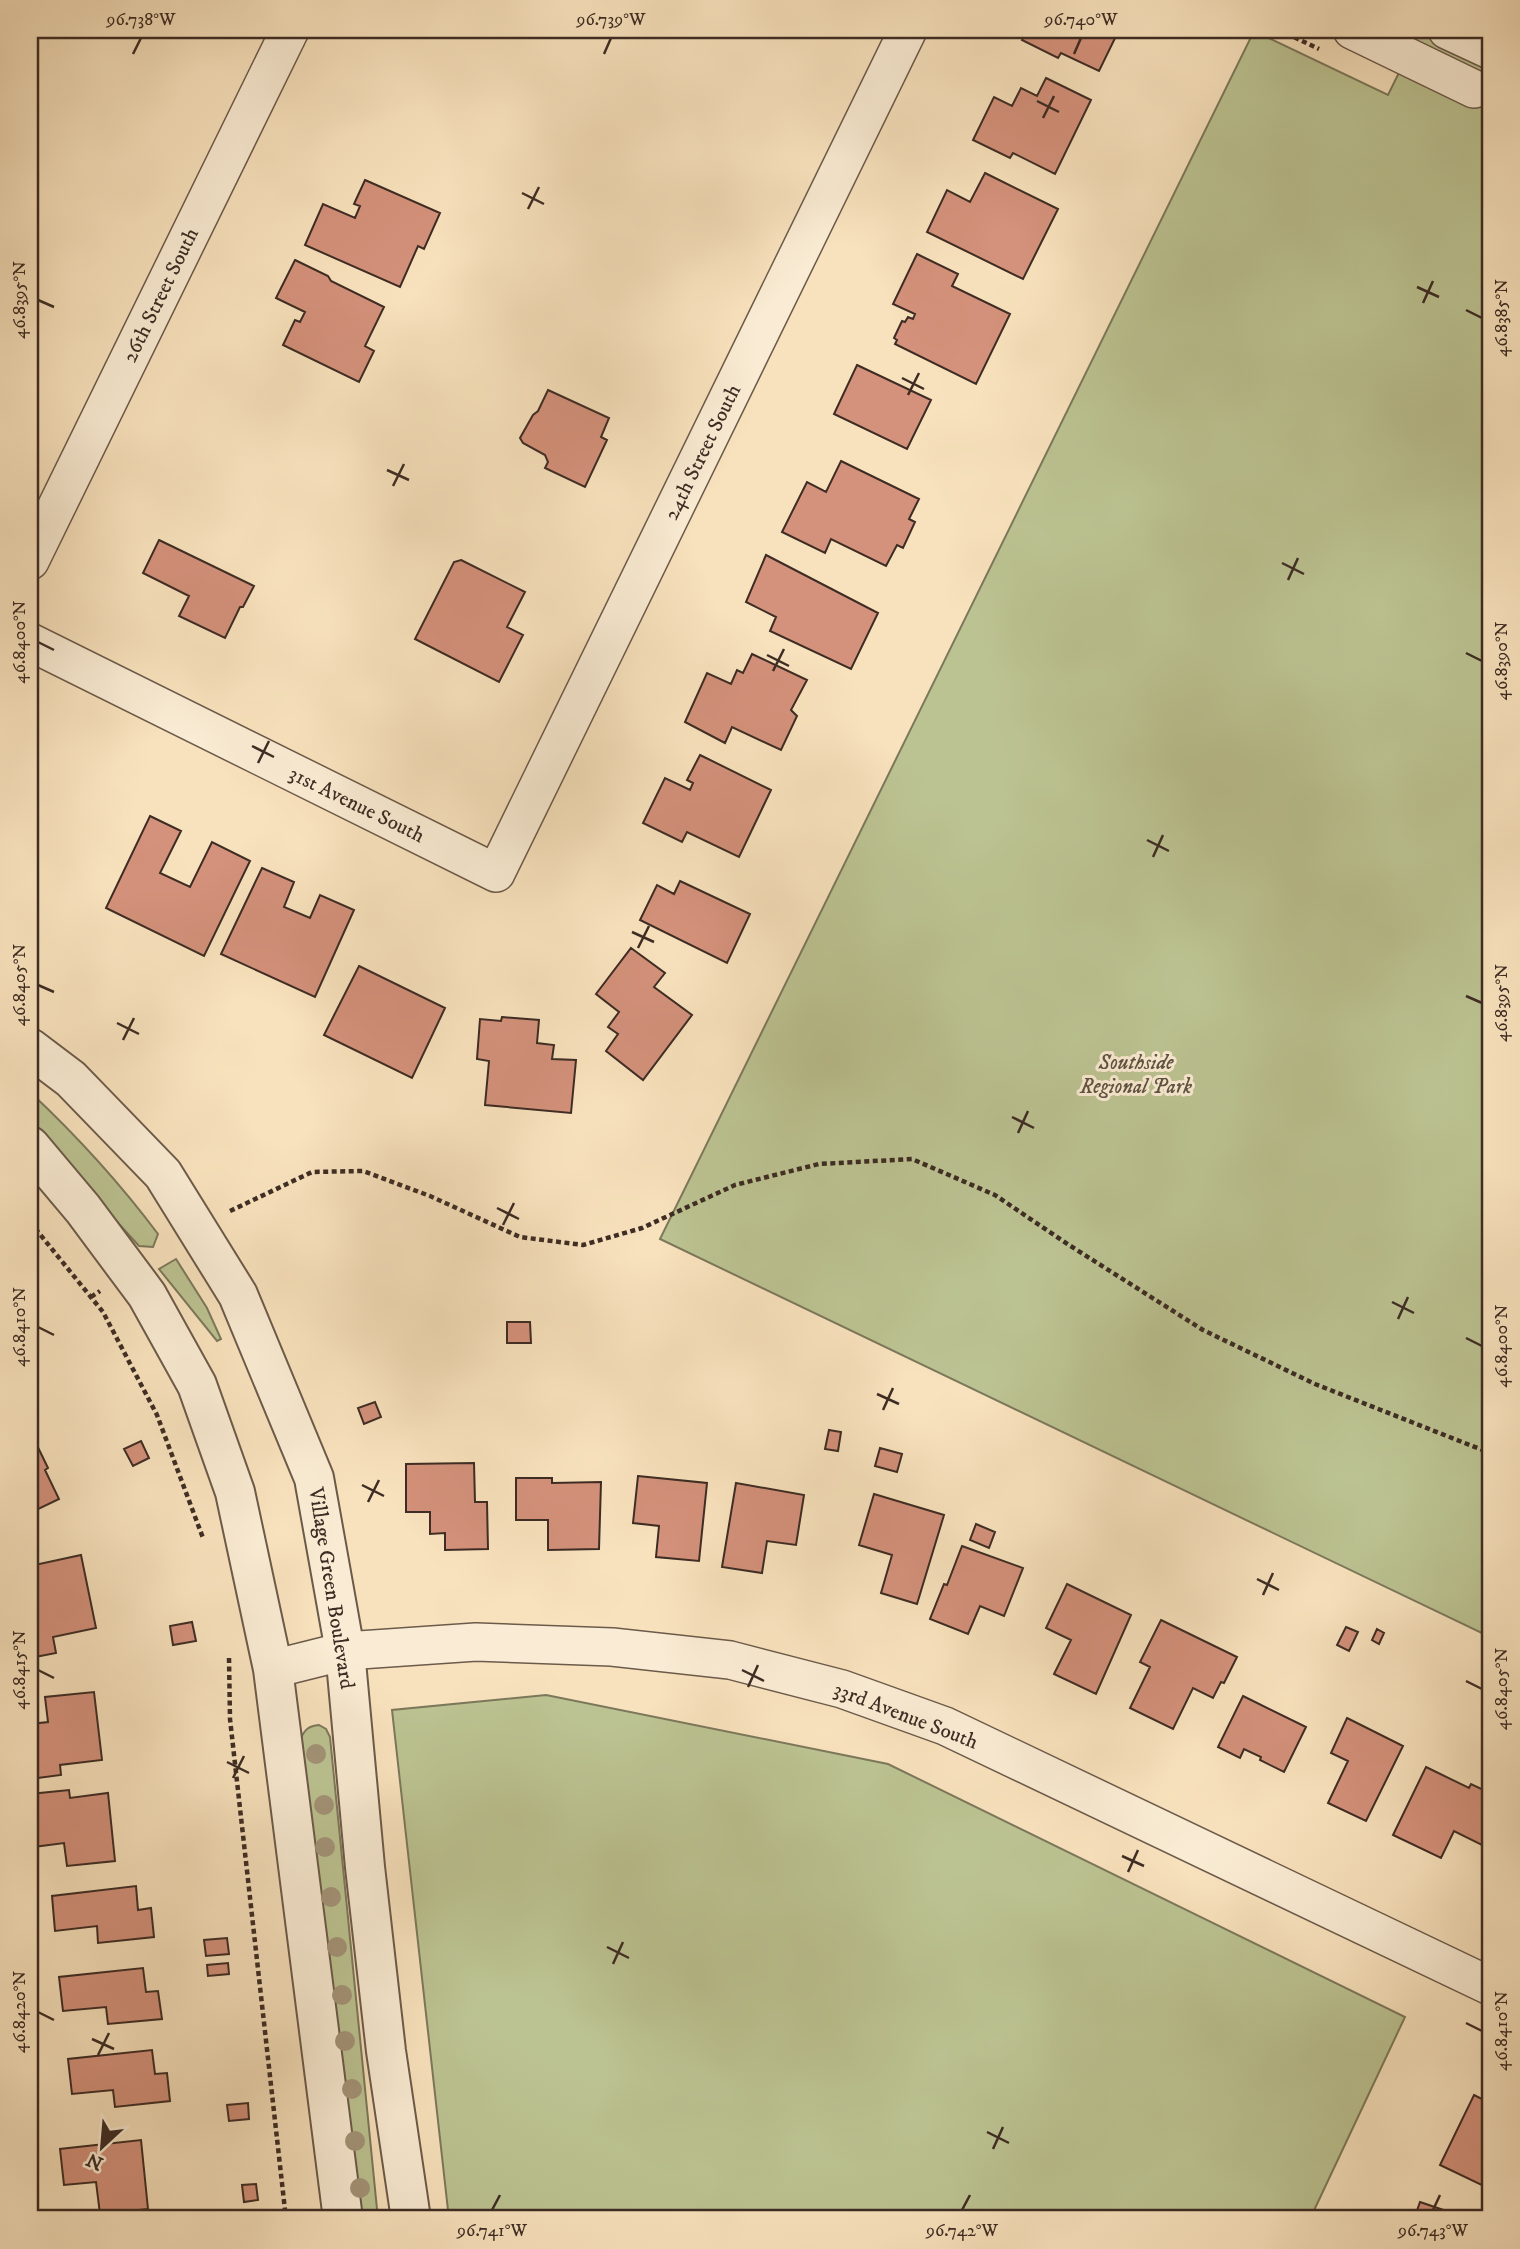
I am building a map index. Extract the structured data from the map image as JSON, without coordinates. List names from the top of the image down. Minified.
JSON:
{"streets":{"street":["26th Street South","24th Street South","31st Avenue South","Village Green Boulevard","33rd Avenue South"]},"crossings":[["24th Street South","31st Avenue South"],["Village Green Boulevard","33rd Avenue South"]],"parks":["Southside Regional Park"],"north":"bottom left","coordinates":["96.738°W","96.739°W","96.740°W","46.8395°N","46.8385°N","46.8400°N","46.8390°N","46.8405°N","46.8410°N","46.8415°N","46.8420°N","96.741°W","96.742°W","96.743°W"]}
